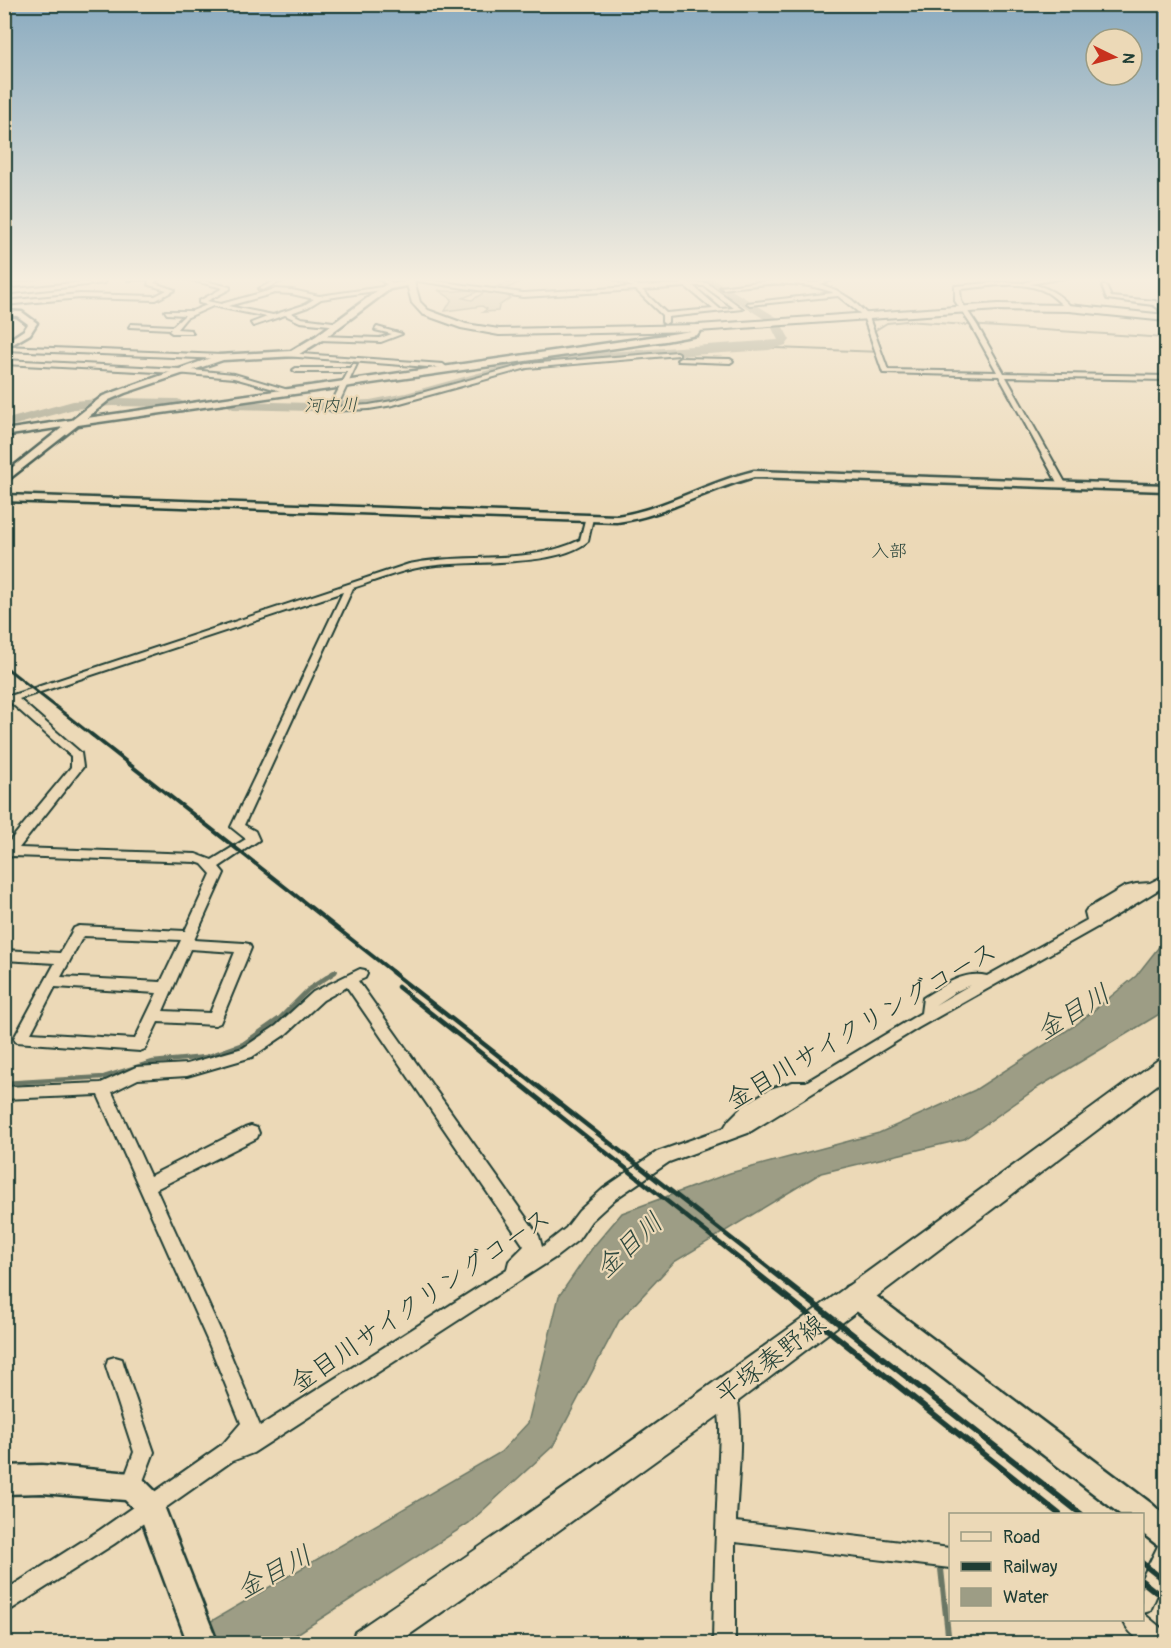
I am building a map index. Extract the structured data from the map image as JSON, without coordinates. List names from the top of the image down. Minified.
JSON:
{"streets":{"main road":["平塚秦野線"],"street":["金目川サイクリングコース"]},"districts":["入部"],"water":["河内川","金目川"],"legend":["Road","Railway","Water"],"north":"right"}
